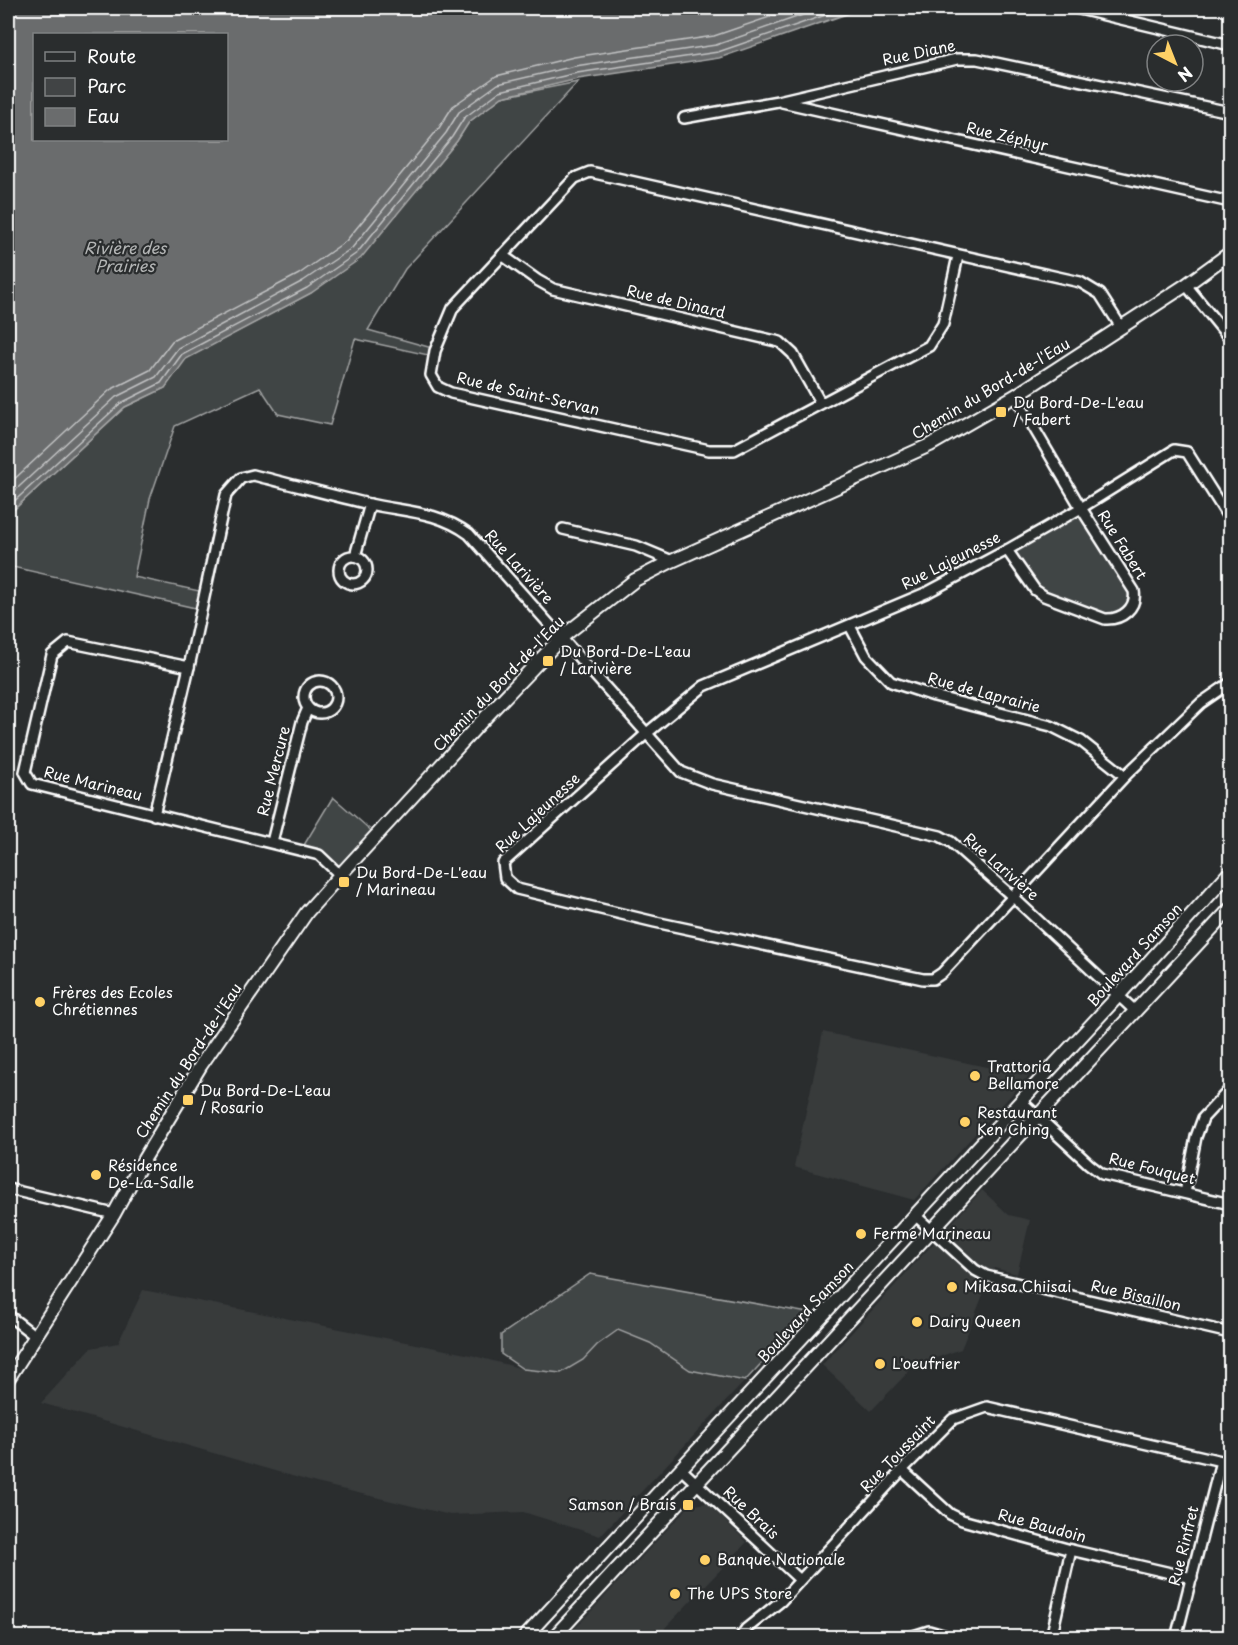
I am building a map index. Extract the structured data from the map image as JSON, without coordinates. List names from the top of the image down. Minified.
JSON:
{"streets":{"street":["Rue Diane","Rue Zéphyr","Rue de Dinard","Chemin du Bord-de-l'Eau","Rue de Saint-Servan","Rue Fabert","Rue Lajeunesse","Rue Larivière","Rue de Laprairie","Rue Mercure","Rue Marineau","Boulevard Samson","Rue Fouquet","Rue Bisaillon","Rue Toussaint","Rue Brais","Rue Baudoin","Rue Rinfret"]},"crossings":[["Rue Diane","Rue Zéphyr"],["Rue de Dinard","Rue de Saint-Servan"],["Chemin du Bord-de-l'Eau","Rue de Saint-Servan"],["Chemin du Bord-de-l'Eau","Rue Fabert"],["Chemin du Bord-de-l'Eau","Rue Larivière"],["Chemin du Bord-de-l'Eau","Rue Marineau"],["Rue Fabert","Rue Lajeunesse"],["Rue Lajeunesse","Rue Larivière"],["Rue Lajeunesse","Rue de Laprairie"],["Rue Larivière","Rue Marineau"],["Rue Larivière","Boulevard Samson"],["Rue Mercure","Rue Marineau"],["Boulevard Samson","Rue Fouquet"],["Boulevard Samson","Rue Bisaillon"],["Boulevard Samson","Rue Brais"],["Rue Toussaint","Rue Brais"],["Rue Toussaint","Rue Baudoin"],["Rue Toussaint","Rue Rinfret"],["Rue Baudoin","Rue Rinfret"]],"water":["Rivière des Prairies"],"places":{"transit":["Du Bord-De-L'eau / Fabert","Du Bord-De-L'eau / Larivière","Du Bord-De-L'eau / Marineau","Du Bord-De-L'eau / Rosario","Samson / Brais"],"other":["Frères des Ecoles Chrétiennes","Trattoria Bellamore","Restaurant Ken Ching","Résidence De-La-Salle","Ferme Marineau","Mikasa Chiisai","Dairy Queen","L'oeufrier","Banque Nationale","The UPS Store"]},"legend":["Route","Parc","Eau"],"north":"bottom right"}
